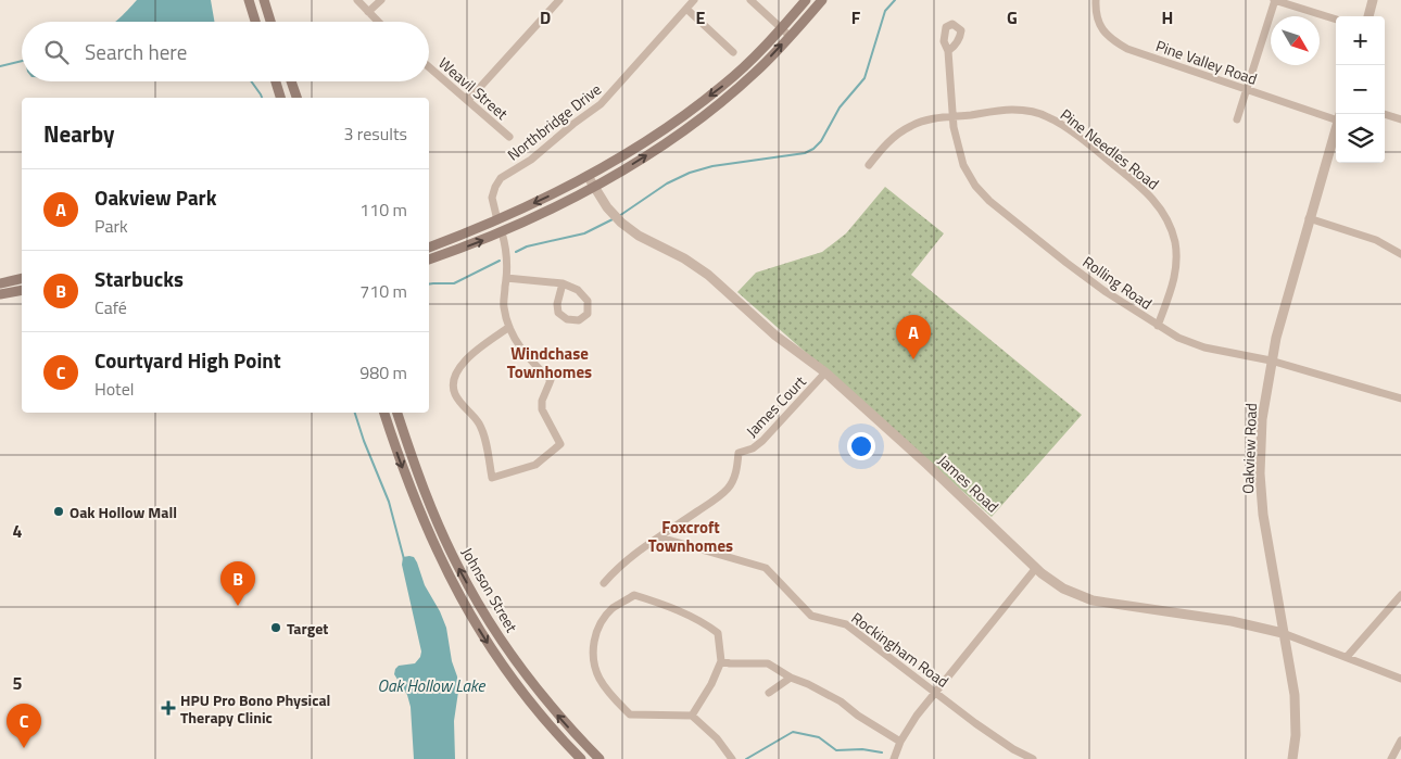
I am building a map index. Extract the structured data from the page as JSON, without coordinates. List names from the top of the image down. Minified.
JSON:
{"streets":{"main road":["Johnson Street"],"street":["Pine Valley Road","Weavil Street","Northbridge Drive","Pine Needles Road","Rolling Road","James Court","Oakview Road","James Road","Rockingham Road"]},"crossings":[["Pine Needles Road","Rolling Road"],["Rolling Road","Oakview Road"],["James Court","James Road"],["James Court","Rockingham Road"],["Oakview Road","James Road"]],"districts":["Windchase Townhomes","Foxcroft Townhomes"],"water":["Oak Hollow Lake"],"places":{"other":["Oak Hollow Mall","Target"],"health":["HPU Pro Bono Physical Therapy Clinic"]},"north":"bottom right","page":{"map_buttons":["+","−"],"search":"Search here","heading":["Nearby","3 results"],"list":[{"mark":"A","name":"Oakview Park","note":"Park","value":"110 m"},{"mark":"B","name":"Starbucks","note":"Café","value":"710 m"},{"mark":"C","name":"Courtyard High Point","note":"Hotel","value":"980 m"}],"pins":["A","B","C"]},"grid":{"columns":["D","E","F","G","H"],"rows":["4","5"]}}
